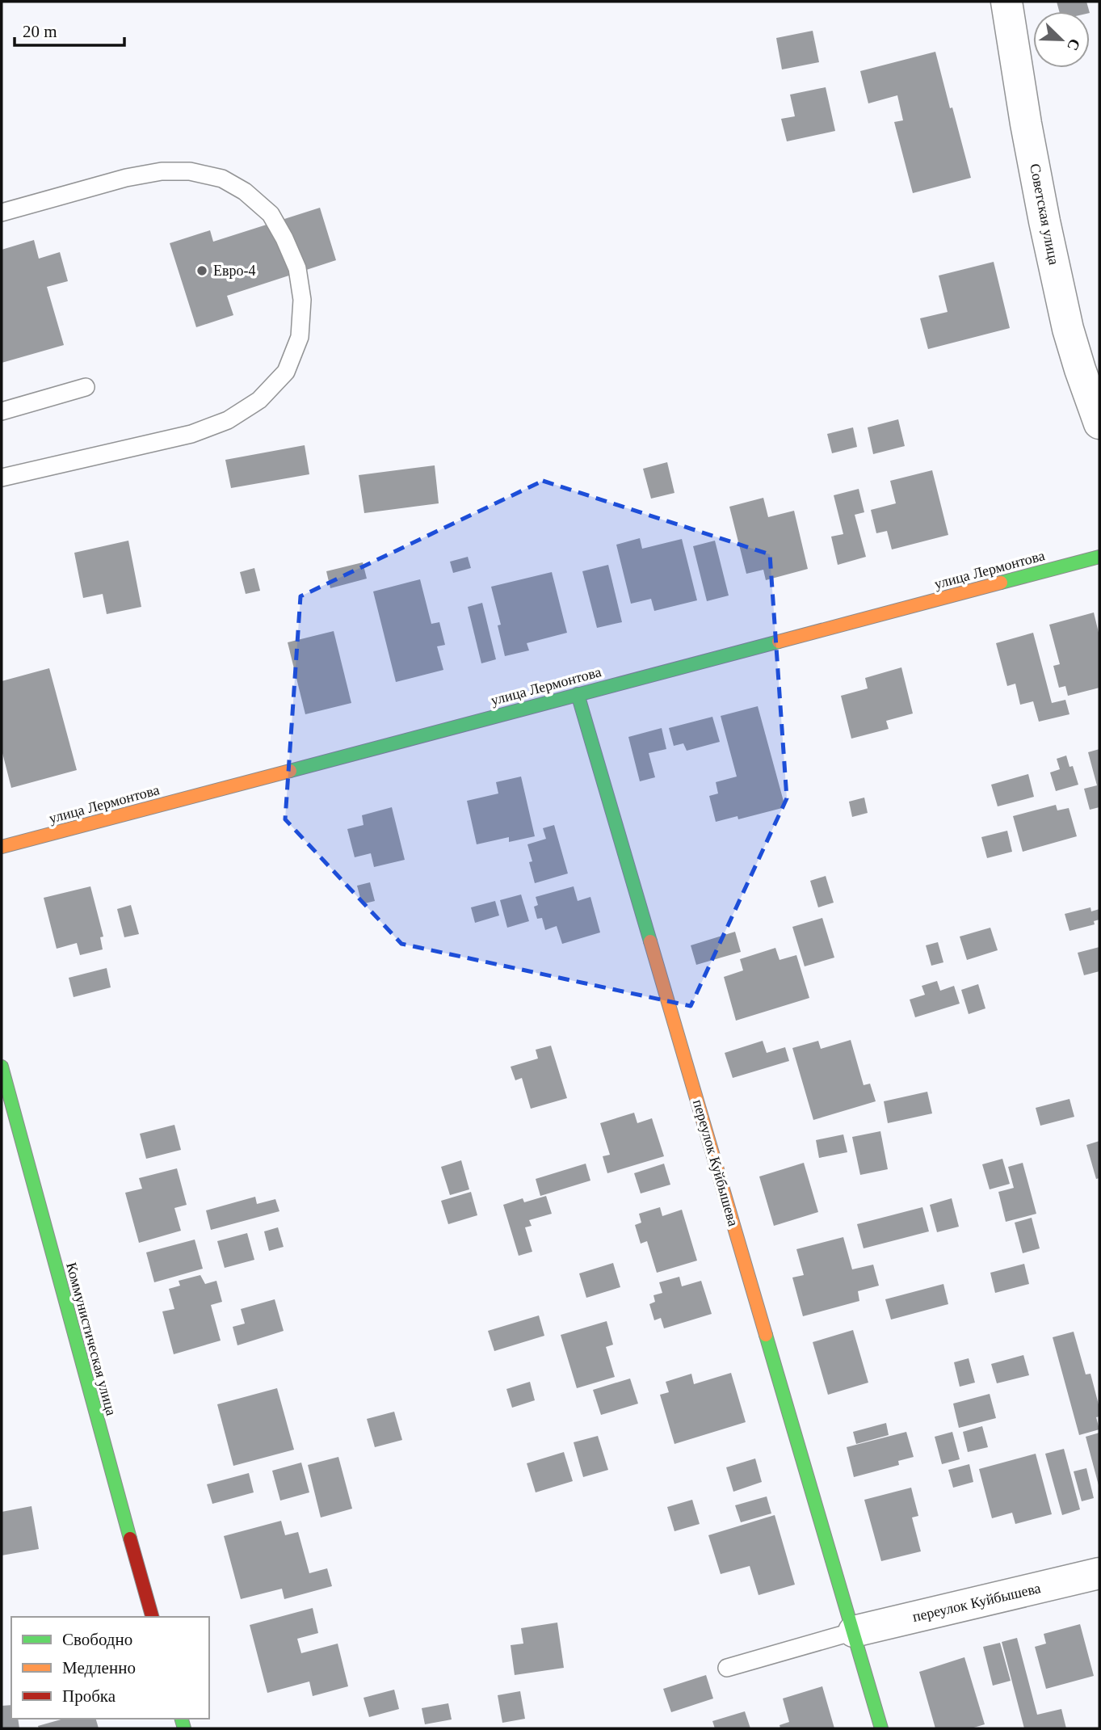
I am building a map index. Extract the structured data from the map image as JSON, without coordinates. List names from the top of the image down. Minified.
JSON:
{"streets":{"main road":["улица Лермонтова","переулок Куйбышева","Коммунистическая улица"],"street":["Советская улица"]},"crossings":[["улица Лермонтова","переулок Куйбышева"]],"places":["Евро-4"],"legend":["Свободно","Медленно","Пробка"],"scale_bar":"20 m","north":"bottom right"}
